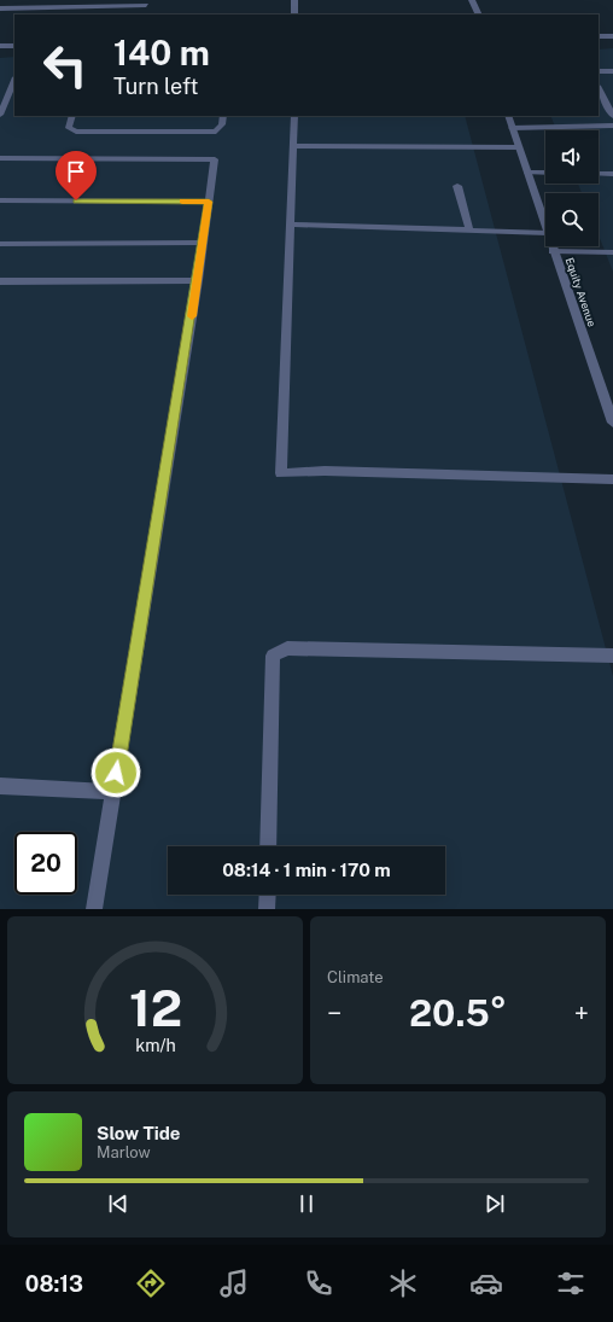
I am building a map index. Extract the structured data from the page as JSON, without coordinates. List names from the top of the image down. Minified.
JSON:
{"streets":{"street":["Equity Avenue"]},"page":{"turn":["140 m","Turn left"],"limit":"20","trip":"08:14 · 1 min · 170 m","tile":"Climate","heat":["−","20.5°","+"],"song":["Slow Tide","Marlow"],"tabs":"08:13","gauge":["12","km/h"]}}
